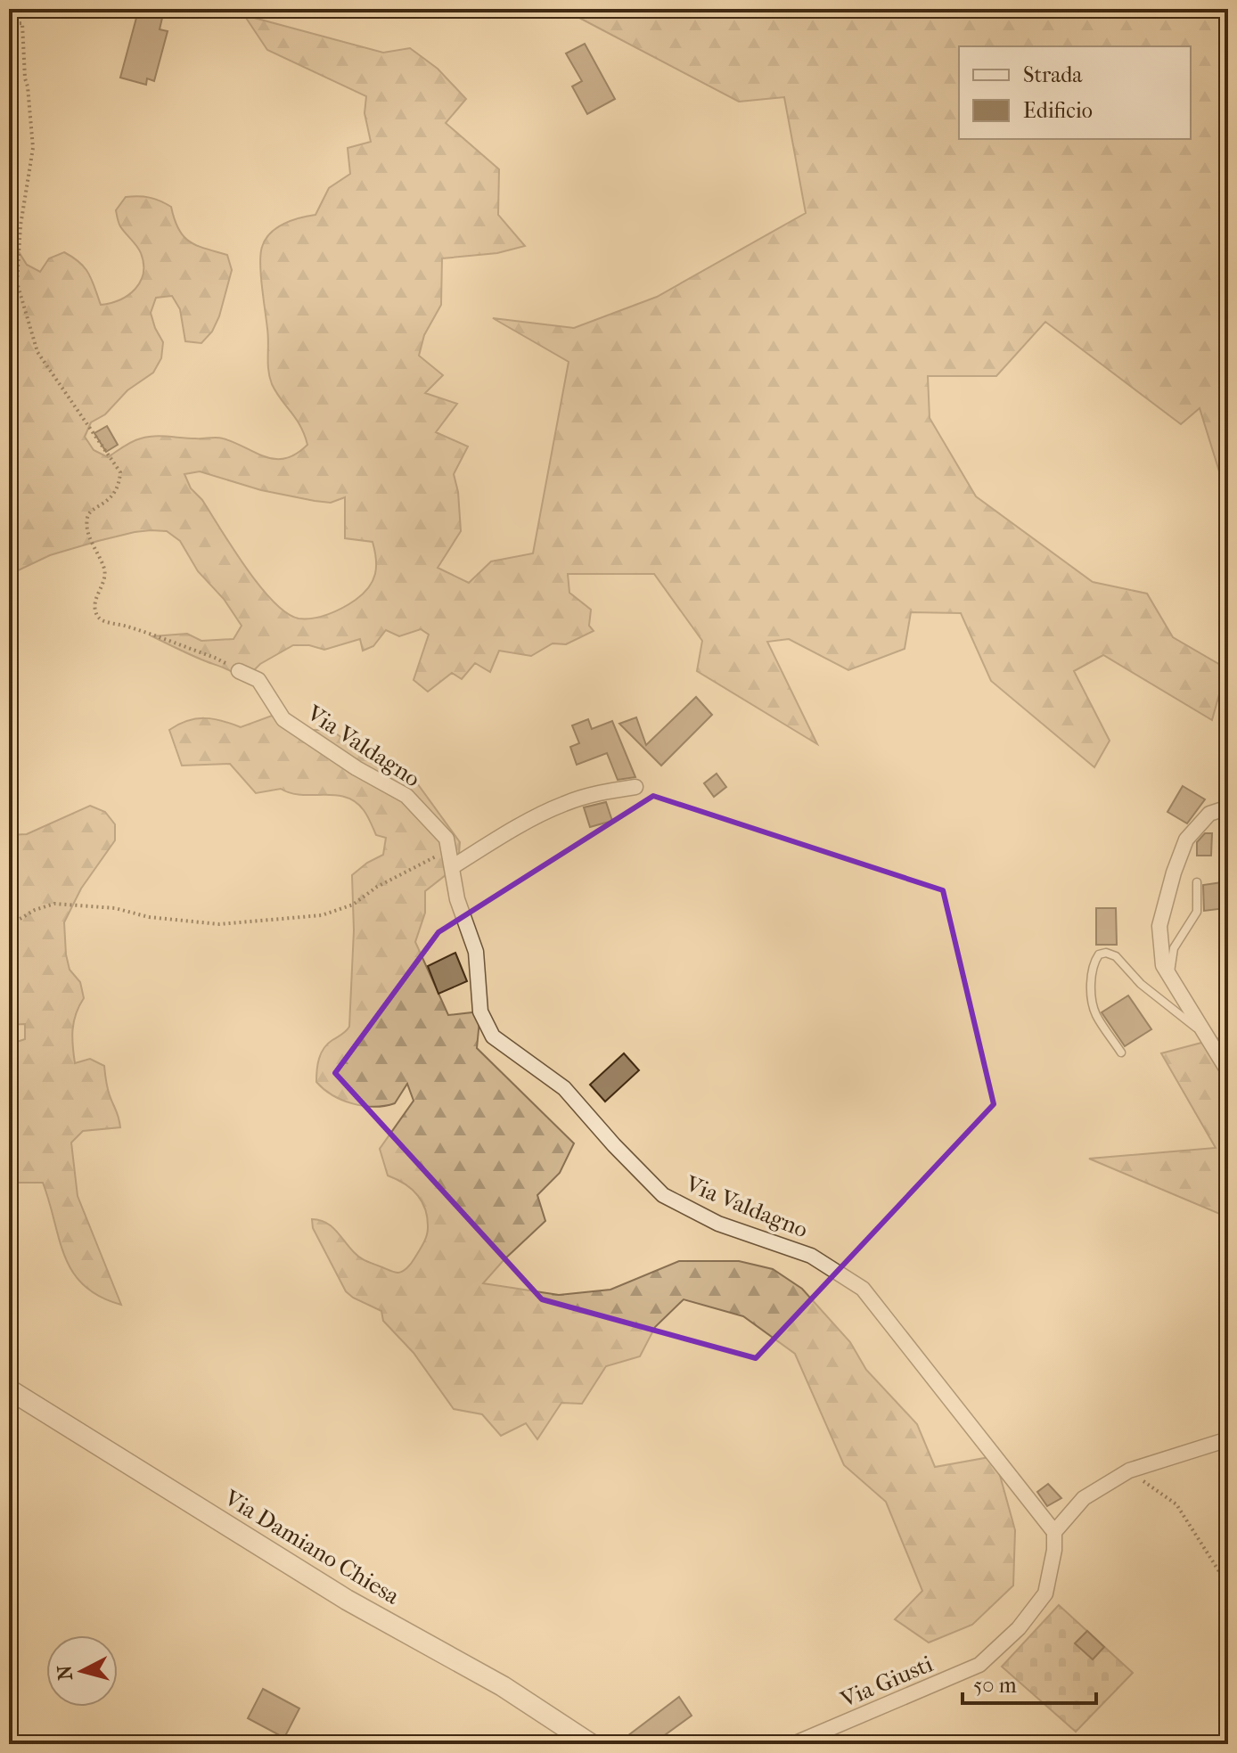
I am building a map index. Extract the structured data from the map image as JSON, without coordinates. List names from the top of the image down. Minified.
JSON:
{"streets":{"street":["Via Valdagno","Via Damiano Chiesa","Via Giusti"]},"crossings":[["Via Valdagno","Via Giusti"]],"legend":["Strada","Edificio"],"scale_bar":"50 m","north":"left"}
